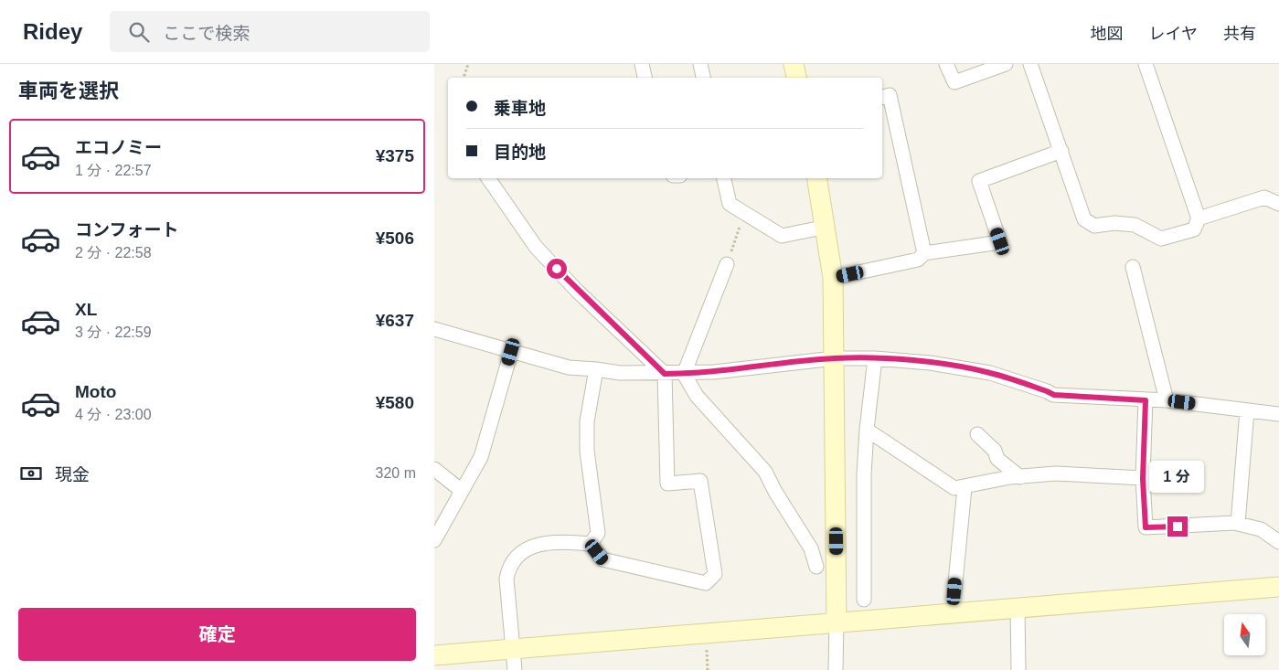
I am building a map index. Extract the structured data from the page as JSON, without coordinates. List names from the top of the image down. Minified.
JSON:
{"north":"top","page":{"header":"Ridey","search":"ここで検索","nav":["地図","レイヤ","共有"],"heading":"車両を選択","banner":["乗車地","目的地"],"list":[{"name":"エコノミー","note":"1 分 · 22:57","value":"¥375"},{"name":"コンフォート","note":"2 分 · 22:58","value":"¥506"},{"name":"XL","note":"3 分 · 22:59","value":"¥637"},{"name":"Moto","note":"4 分 · 23:00","value":"¥580"}],"pay":["現金","320 m"],"bubble":"1 分","buttons":"確定"}}
